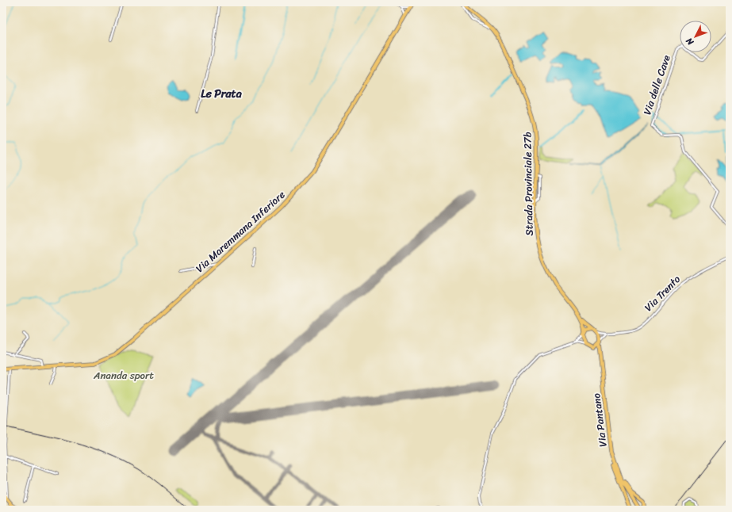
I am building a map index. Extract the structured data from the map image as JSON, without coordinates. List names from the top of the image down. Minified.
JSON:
{"streets":{"main road":["Strada Provinciale 27b","Via Maremmana Inferiore","Via Pantano"],"street":["Via delle Cave","Via Trento"]},"districts":["Le Prata"],"parks":["Ananda sport"],"north":"bottom left"}
